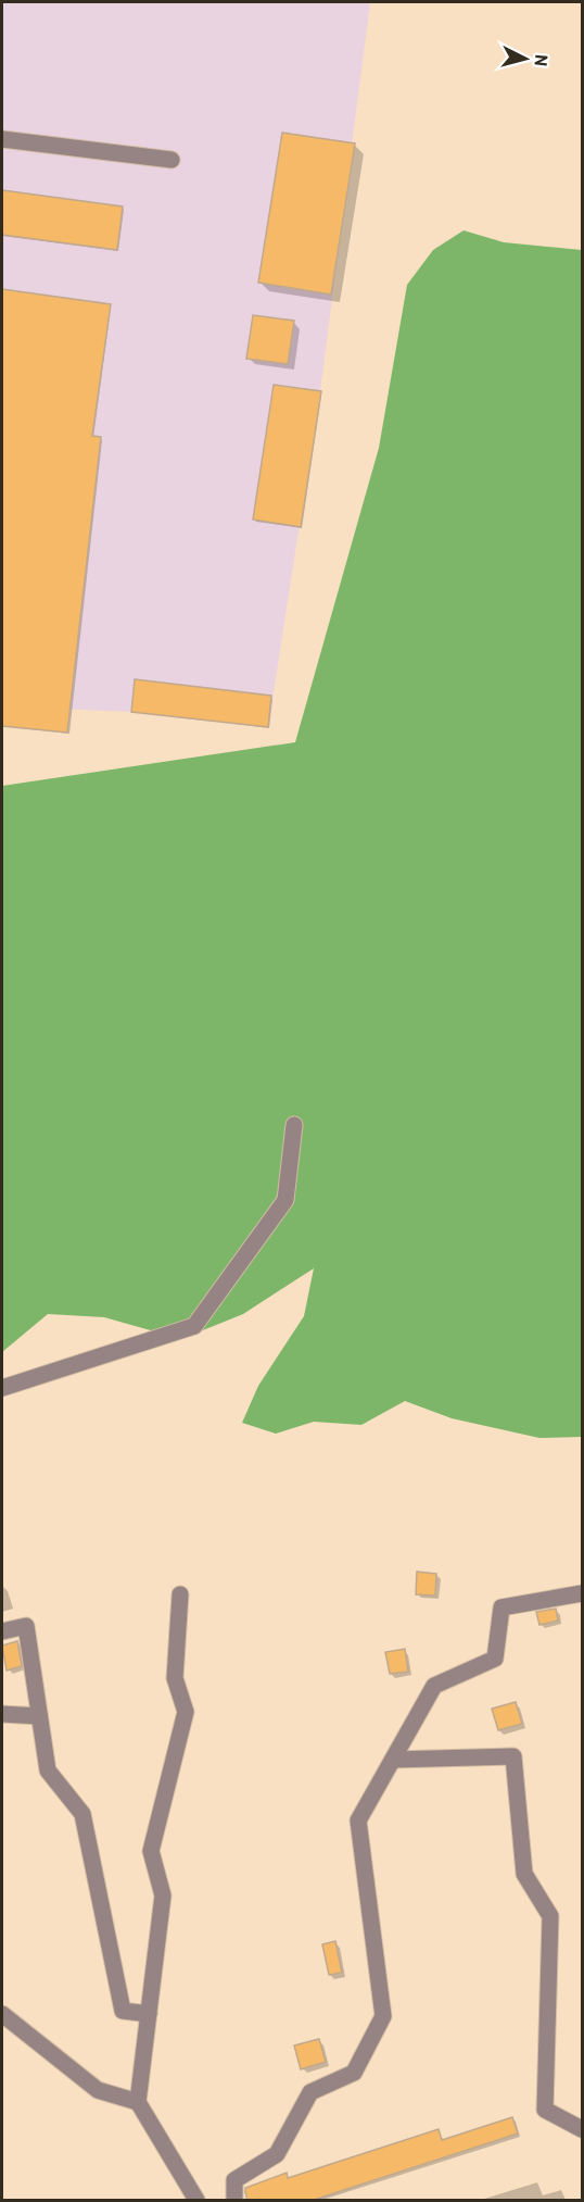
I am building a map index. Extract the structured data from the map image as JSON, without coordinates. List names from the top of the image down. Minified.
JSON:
{"north":"right"}
